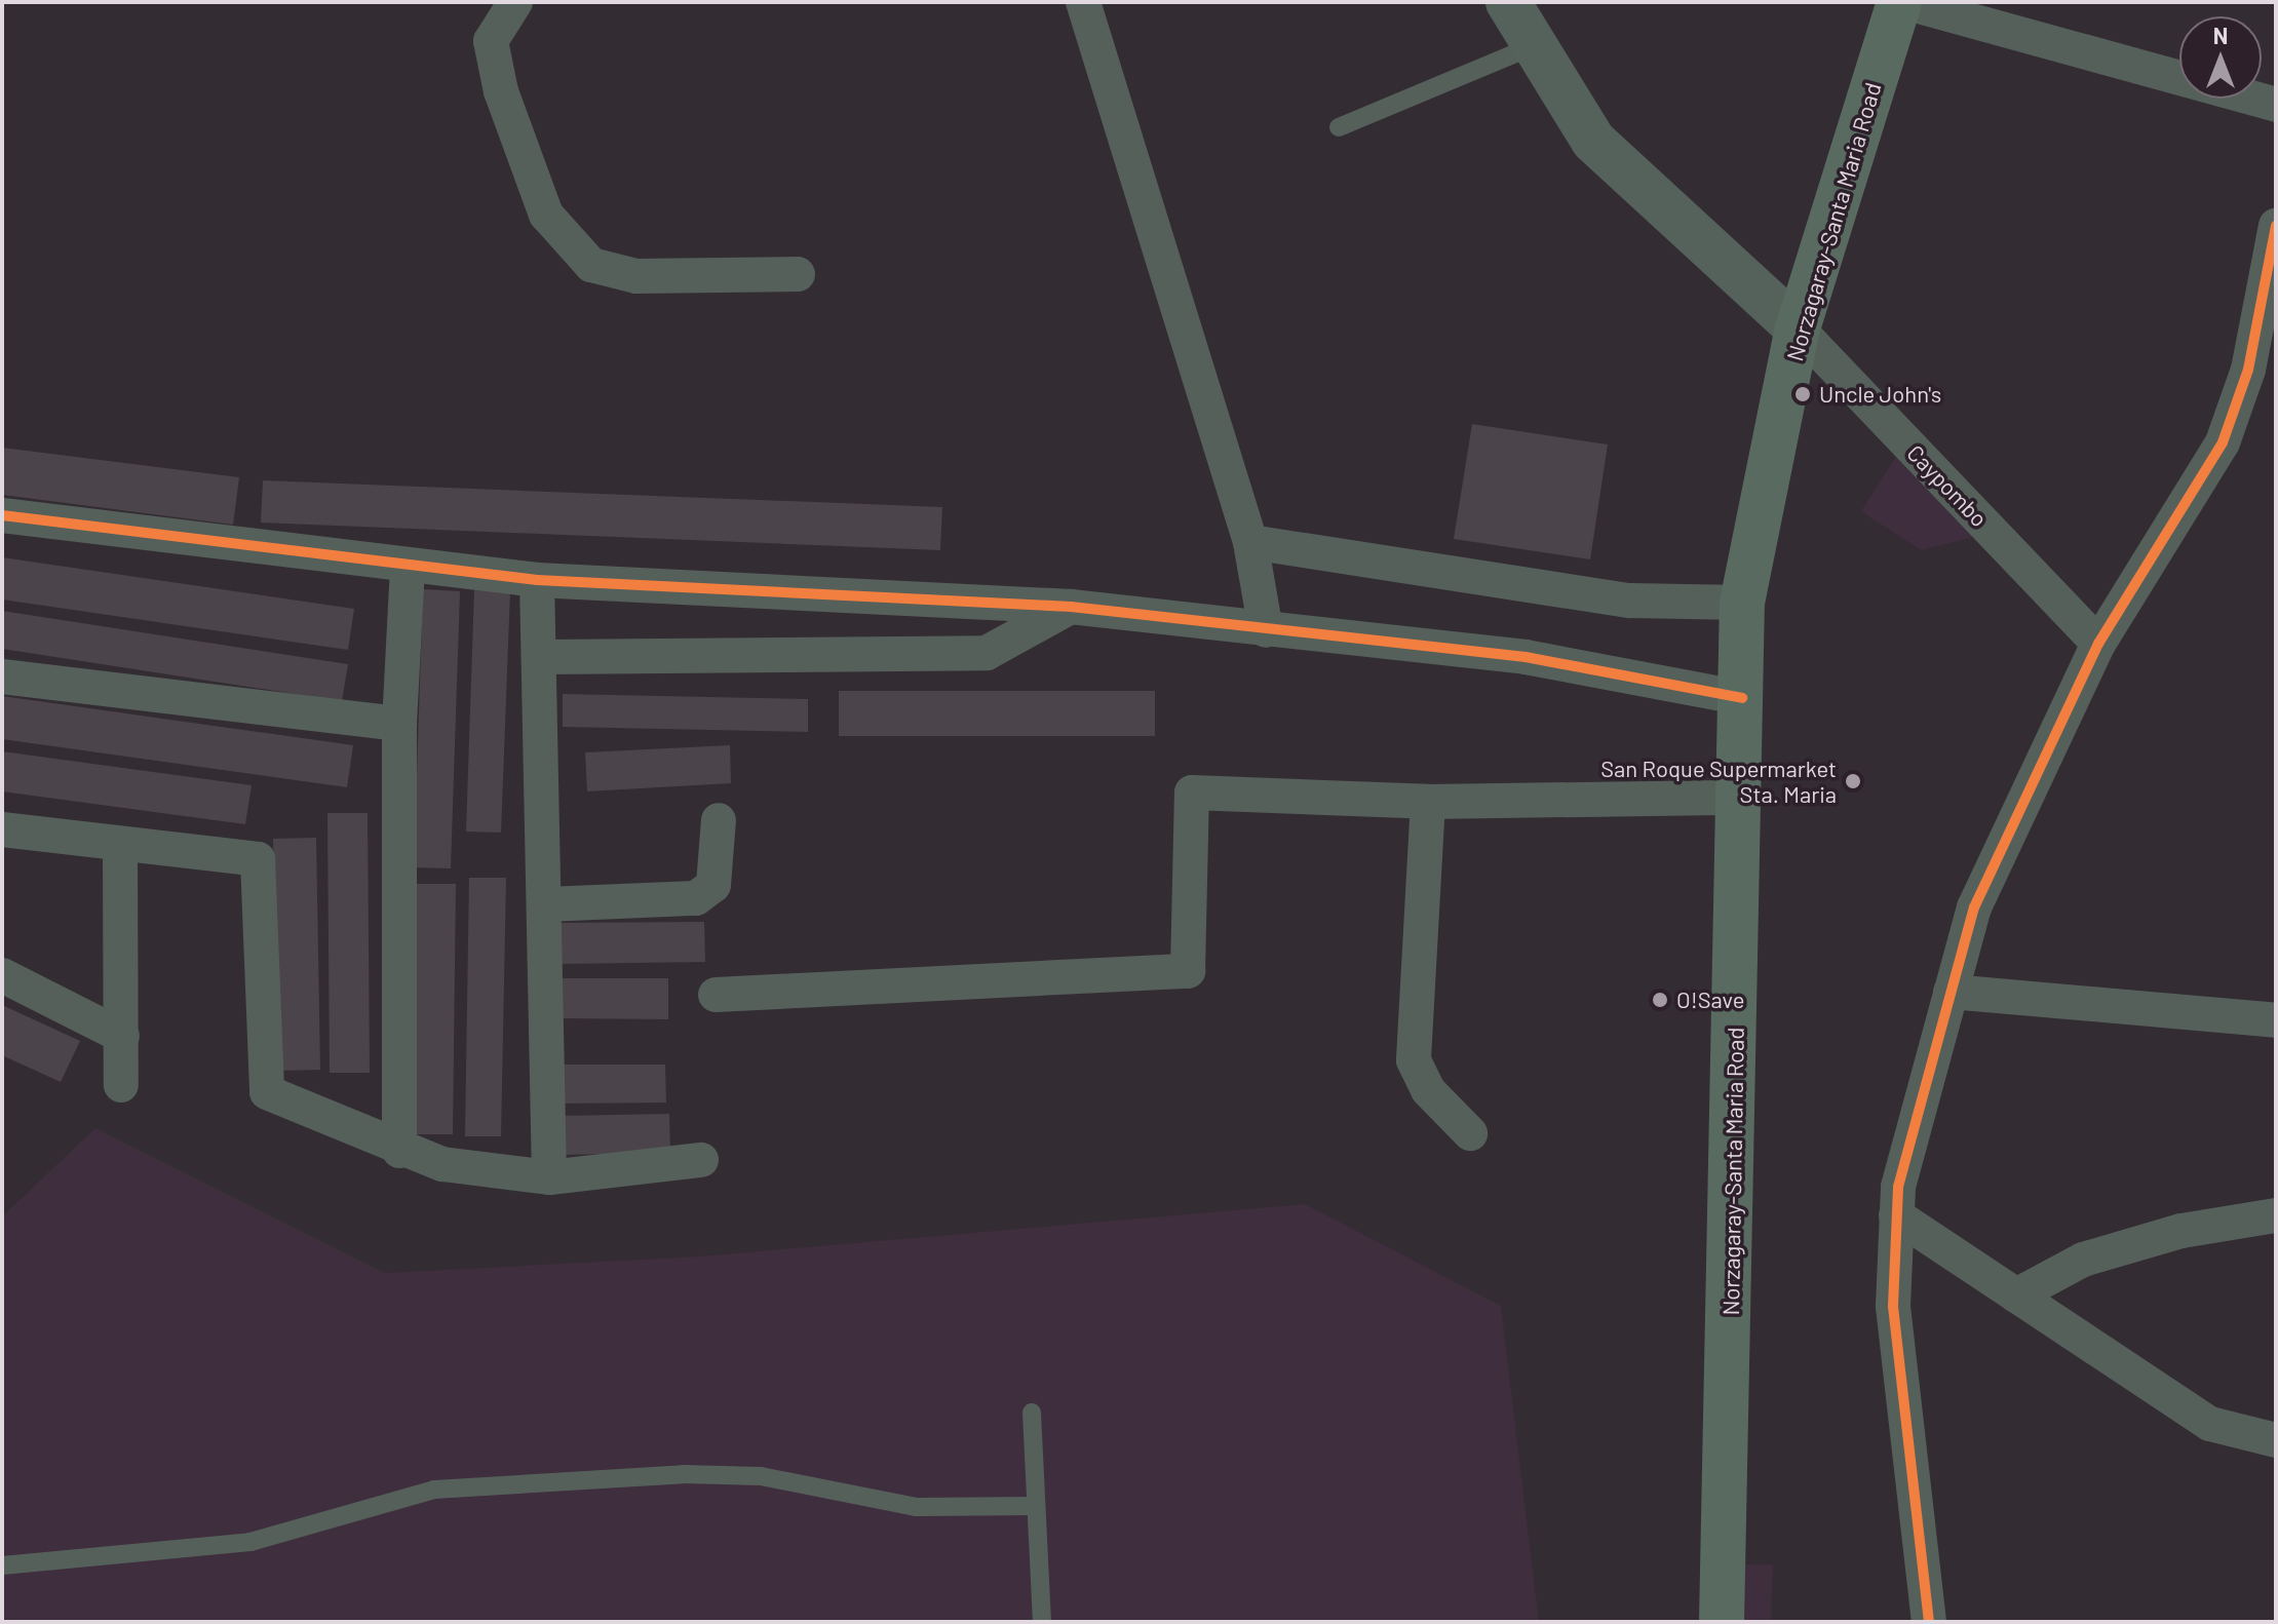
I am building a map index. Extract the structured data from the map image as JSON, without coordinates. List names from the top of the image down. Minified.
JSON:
{"streets":{"main road":["Norzagaray-Santa Maria Road"],"street":["Caypombo"]},"crossings":[["Norzagaray-Santa Maria Road","Caypombo"]],"places":["Uncle John's","San Roque Supermarket Sta. Maria","O!Save"],"north":"top"}
